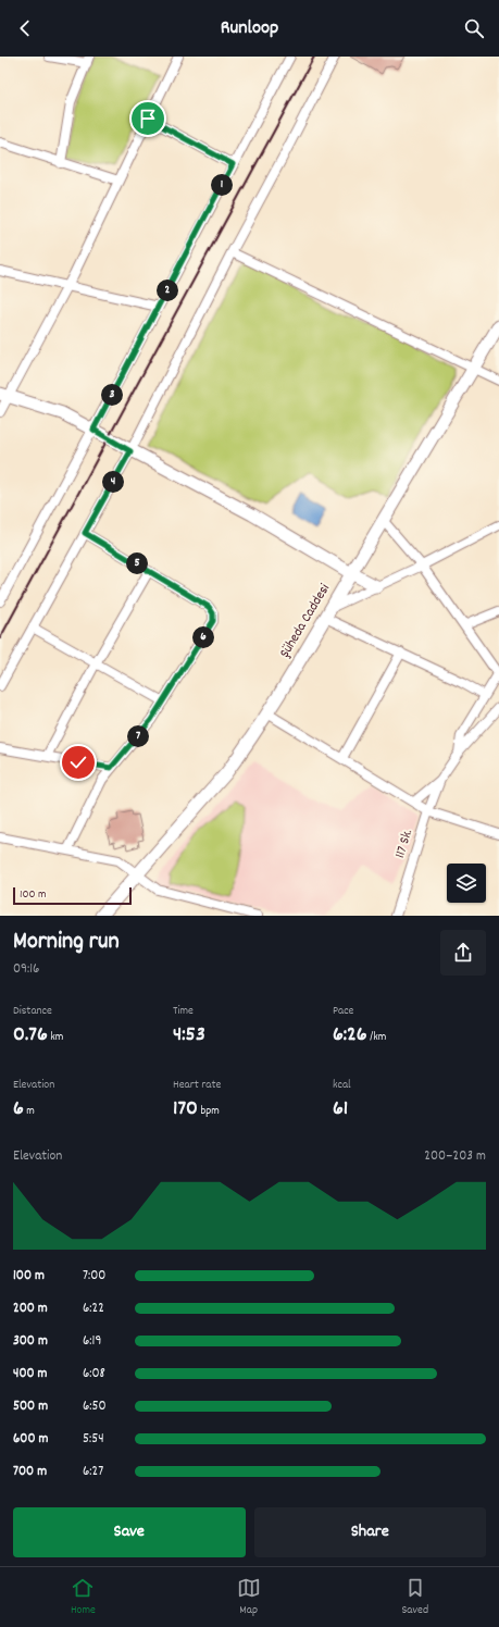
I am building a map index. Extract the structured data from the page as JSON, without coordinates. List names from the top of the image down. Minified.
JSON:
{"streets":{"main road":["Şüheda Caddesi"],"street":["117 Sk."]},"scale_bar":"100 m","page":{"header":"Runloop","pins":["1","2","3","4","5","6","7"],"scale":"100 m","heading":["Morning run","09:16"],"stats":[["Distance","0.76 km"],["Time","4:53"],["Pace","6:26 /km"],["Elevation","6 m"],["Heart rate","170 bpm"],["kcal","61"]],"chart":["Elevation","200–203 m"],"list":[{"name":"100 m","note":"7:00"},{"name":"200 m","note":"6:22"},{"name":"300 m","note":"6:19"},{"name":"400 m","note":"6:08"},{"name":"500 m","note":"6:50"},{"name":"600 m","note":"5:54"},{"name":"700 m","note":"6:27"}],"buttons":["Save","Share"],"tabs":["Home","Map","Saved"]}}
